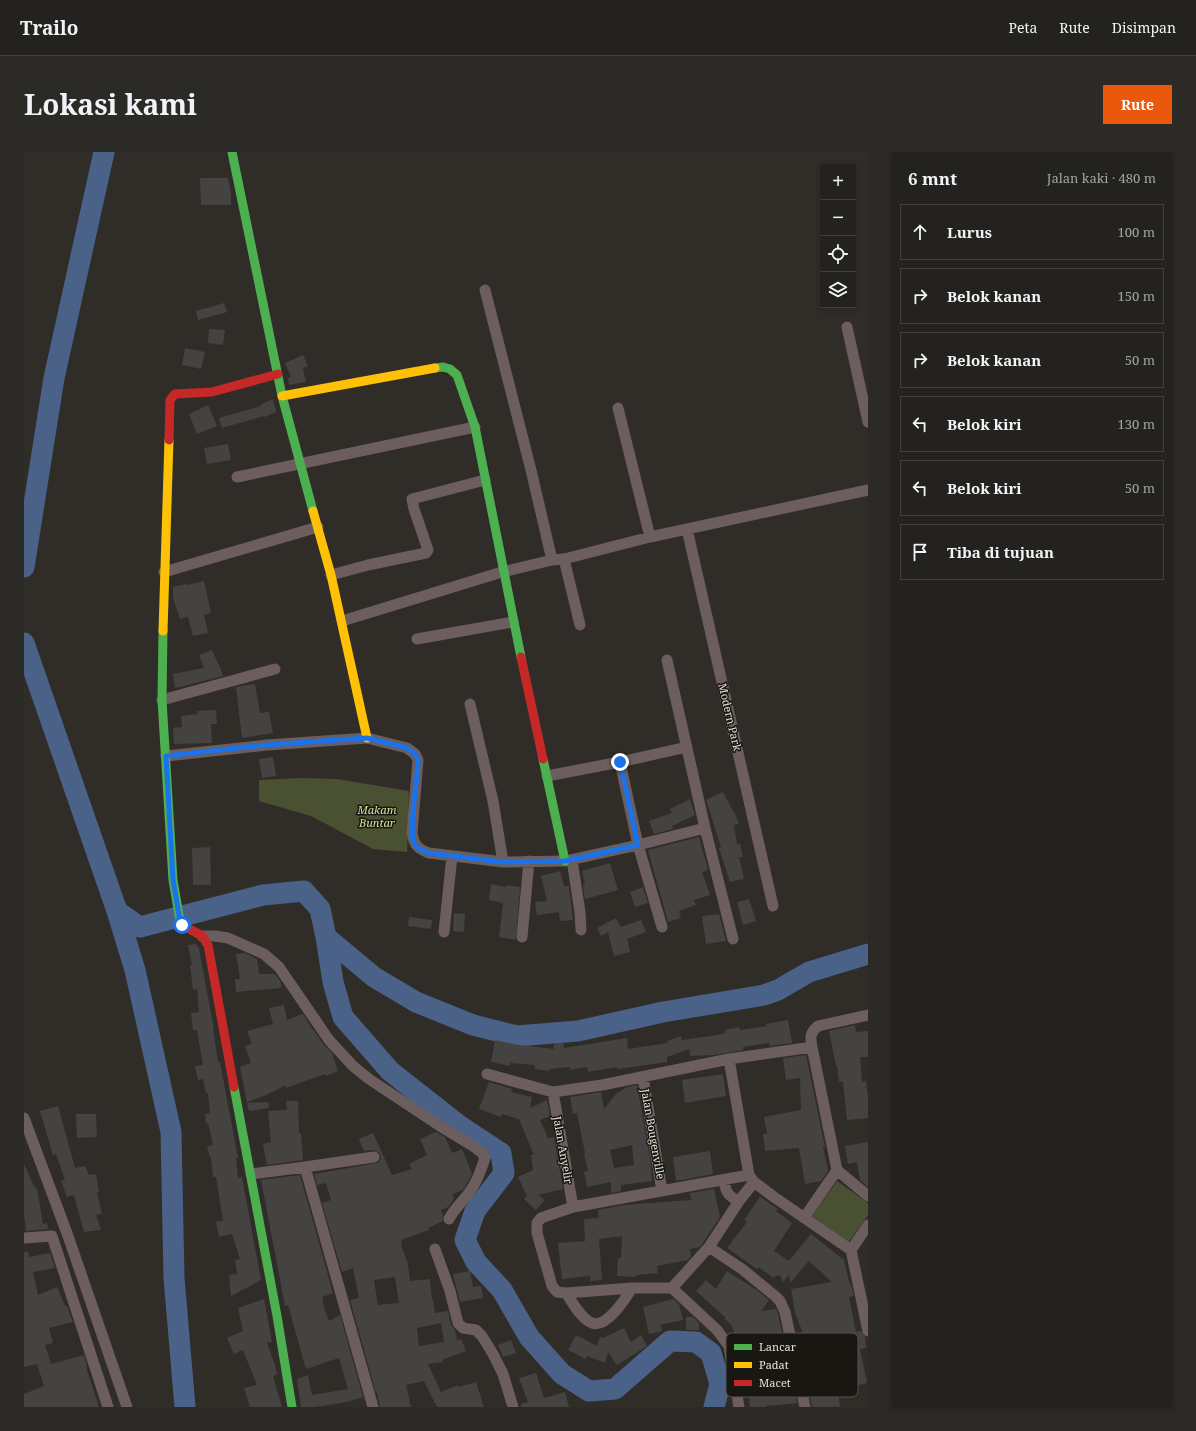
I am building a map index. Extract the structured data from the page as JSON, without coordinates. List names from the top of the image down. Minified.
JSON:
{"streets":{"street":["Modern Park","Jalan Bougenville","Jalan Anyelir"]},"parks":["Makam Buntar"],"legend":["Lancar","Padat","Macet"],"page":{"header":"Trailo","nav":["Peta","Rute","Disimpan"],"title":"Lokasi kami","buttons":"Rute","heading":["6 mnt","Jalan kaki · 480 m"],"map_buttons":["+","−"],"list":[["Lurus","100 m"],["Belok kanan","150 m"],["Belok kanan","50 m"],["Belok kiri","130 m"],["Belok kiri","50 m"],"Tiba di tujuan"]}}
